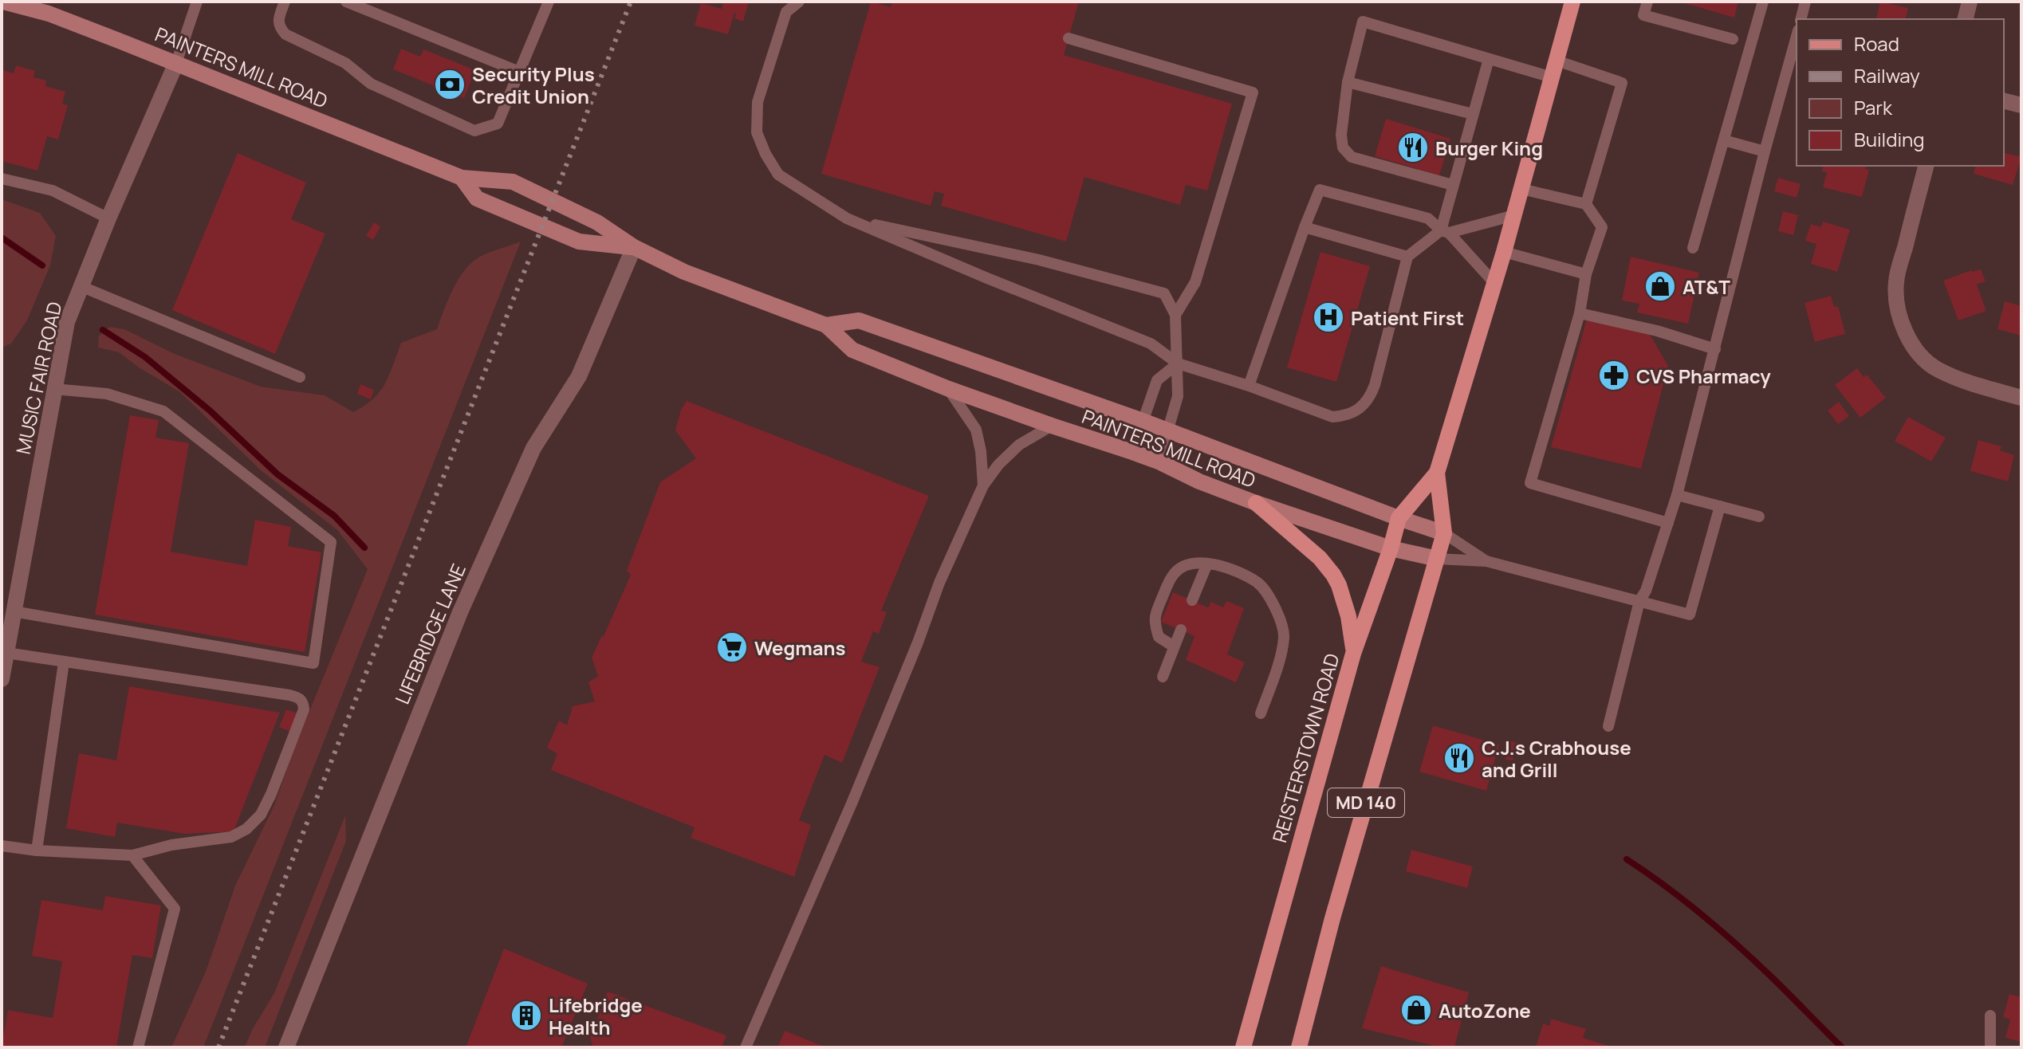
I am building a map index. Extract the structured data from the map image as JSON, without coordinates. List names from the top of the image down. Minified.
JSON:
{"streets":{"main road":["PAINTERS MILL ROAD","REISTERSTOWN ROAD","MD 140"],"street":["MUSIC FAIR ROAD","LIFEBRIDGE LANE"]},"crossings":[["PAINTERS MILL ROAD","MUSIC FAIR ROAD"],["PAINTERS MILL ROAD","LIFEBRIDGE LANE"],["PAINTERS MILL ROAD","REISTERSTOWN ROAD"]],"places":{"bank":["Security Plus Credit Union"],"restaurant":["Burger King","C.J.s Crabhouse and Grill"],"shop":["AT&T","AutoZone"],"hospital":["Patient First"],"pharmacy":["CVS Pharmacy"],"supermarket":["Wegmans"],"building":["Lifebridge Health"]},"legend":["Road","Railway","Park","Building"]}
